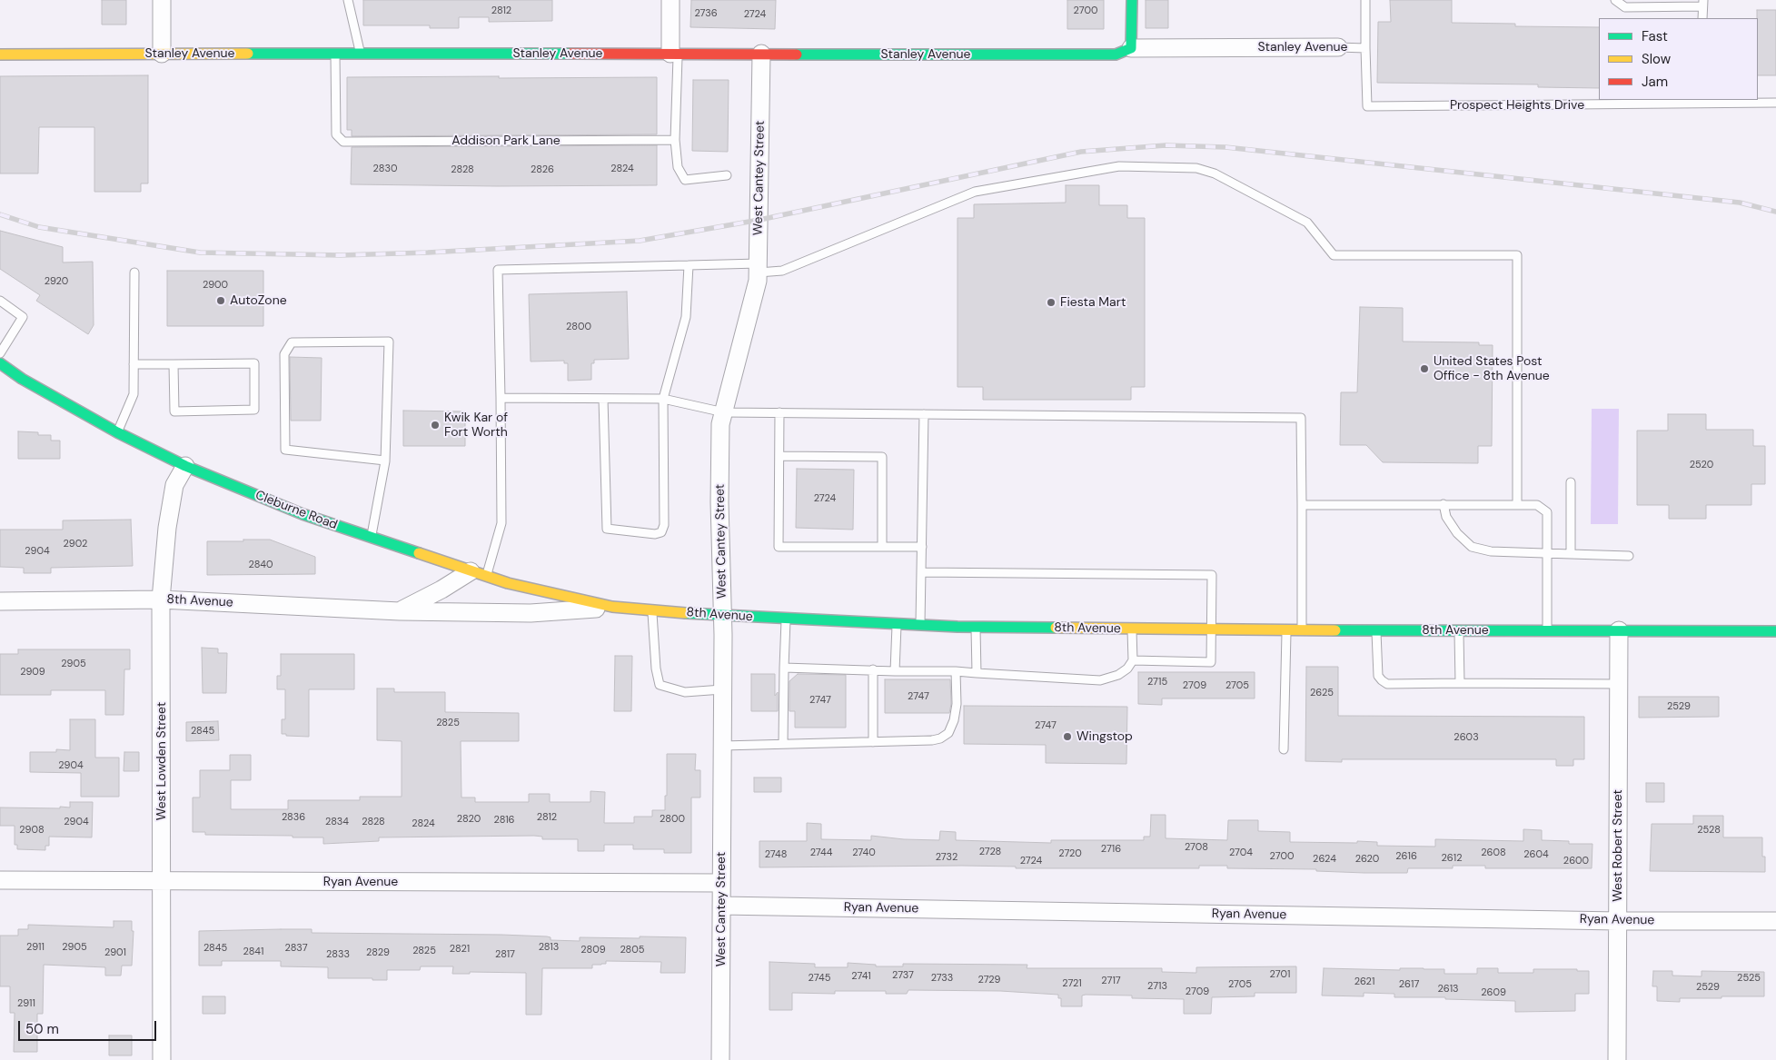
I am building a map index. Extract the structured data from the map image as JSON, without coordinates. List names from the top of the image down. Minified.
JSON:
{"streets":{"main road":["Stanley Avenue","Cleburne Road","8th Avenue"],"street":["West Cantey Street","West Lowden Street","West Robert Street","Ryan Avenue"],"lane":["Prospect Heights Drive","Addison Park Lane"]},"crossings":[["Stanley Avenue","Prospect Heights Drive"],["Stanley Avenue","Addison Park Lane"],["Stanley Avenue","West Cantey Street"],["West Cantey Street","8th Avenue"],["West Cantey Street","Ryan Avenue"],["Cleburne Road","8th Avenue"],["Cleburne Road","West Lowden Street"],["8th Avenue","West Lowden Street"],["8th Avenue","West Robert Street"],["West Lowden Street","Ryan Avenue"],["West Robert Street","Ryan Avenue"]],"places":["AutoZone","Fiesta Mart","United States Post Office - 8th Avenue","Kwik Kar of Fort Worth","Wingstop"],"house_numbers":["2812","2700","2736","2724","2830","2824","2828","2826","2920","2900","2800","2520","2724","2902","2904","2840","2905","2909","2715","2709","2705","2625","2747","2747","2529","2825","2747","2845","2603","2904","2836","2812","2820","2800","2816","2904","2834","2828","2824","2908","2528","2708","2716","2728","2744","2740","2704","2608","2720","2748","2604","2700","2616","2732","2612","2624","2620","2724","2600","2911","2905","2813","2845","2837","2821","2809","2805","2825","2841","2901","2829","2833","2817","2701","2737","2741","2745","2733","2525","2729","2717","2621","2721","2705","2617","2713","2529","2613","2709","2609","2911"],"legend":["Fast","Slow","Jam"],"scale_bar":"50 m"}
